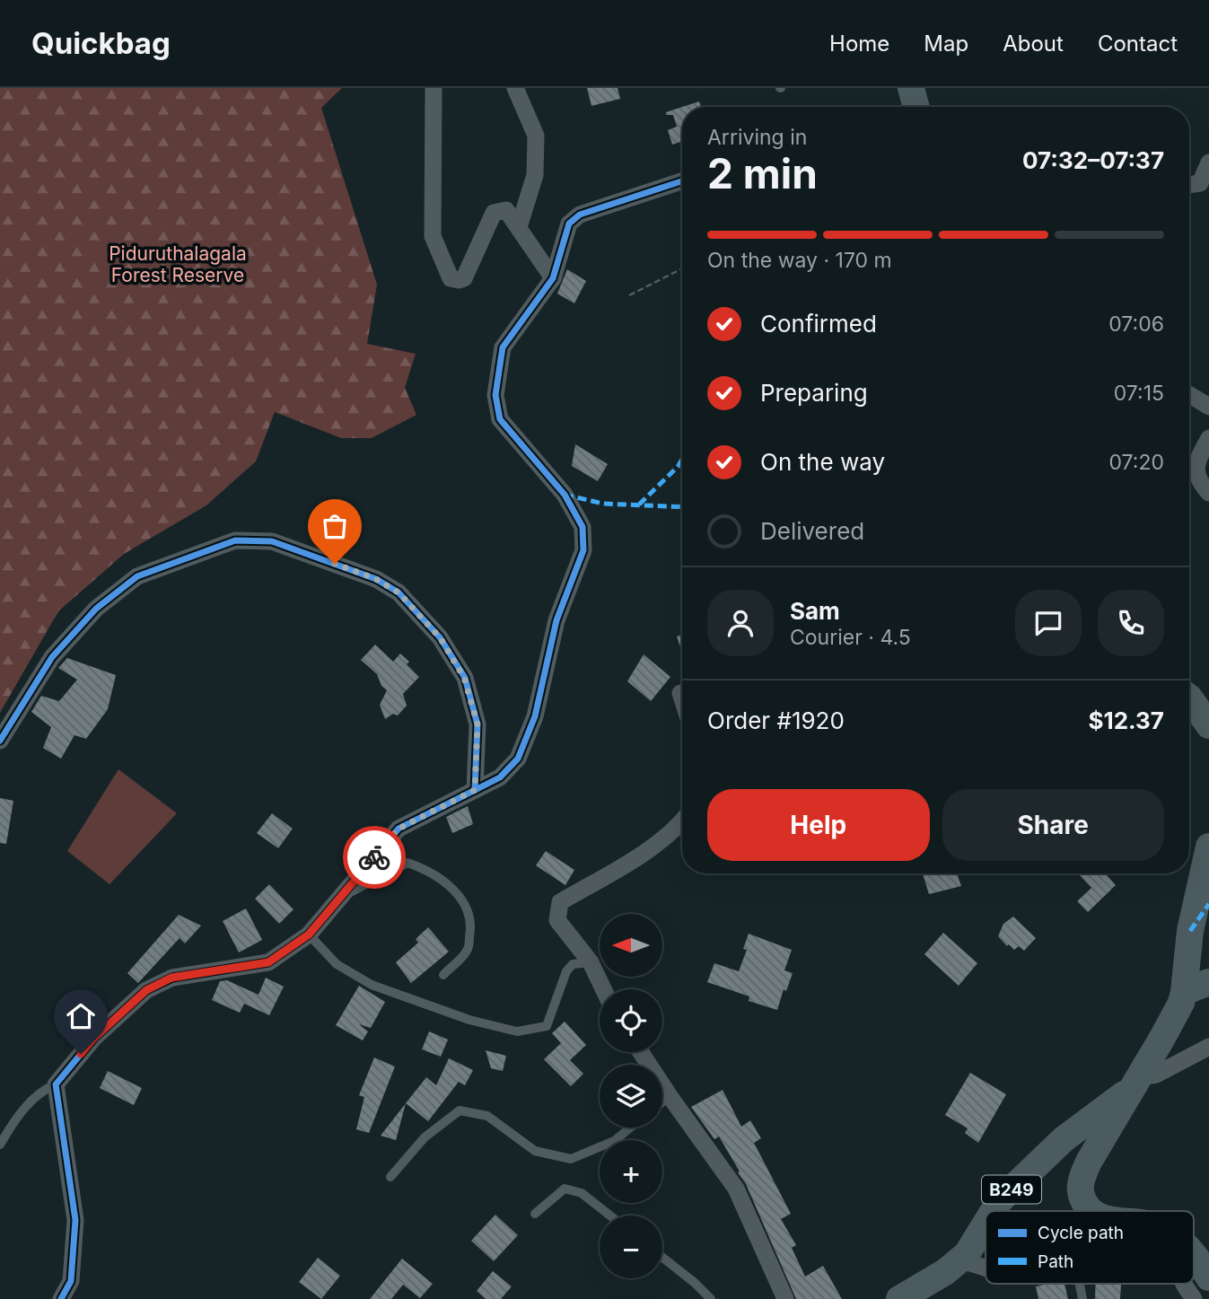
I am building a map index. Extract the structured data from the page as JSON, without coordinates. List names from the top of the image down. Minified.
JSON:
{"streets":{"main road":["B249"]},"parks":["Piduruthalagala Forest Reserve"],"legend":["Cycle path","Path"],"north":"left","page":{"header":"Quickbag","nav":["Home","Map","About","Contact"],"heading":["2 min","Arriving in","07:32–07:37"],"panel":["Sam","Courier · 4.5","Order #1920","$12.37"],"bar":"On the way · 170 m","list":[["Confirmed","07:06"],["Preparing","07:15"],["On the way","07:20"],"Delivered"],"buttons":["Help","Share"],"map_buttons":["+","−"]}}
